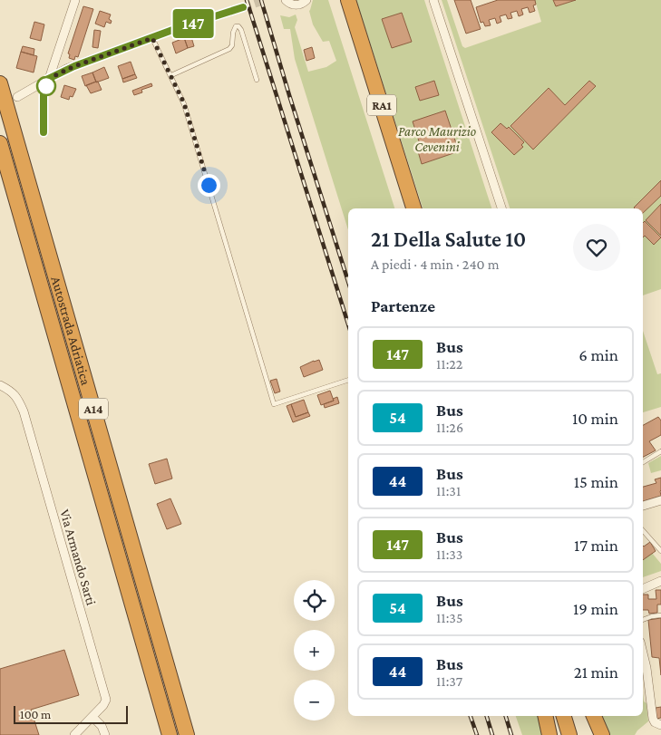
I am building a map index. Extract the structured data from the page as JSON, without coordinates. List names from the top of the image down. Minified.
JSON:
{"streets":{"highway":["RA1","Autostrada Adriatica","A14"],"street":["Via Armando Sarti"]},"parks":["Parco Maurizio Cevenini"],"lines":["bus line 147"],"scale_bar":"100 m","page":{"on_map":"147","heading":[["21 Della Salute 10","A piedi · 4 min · 240 m"],"Partenze"],"list":[{"mark":"147","name":"Bus","note":"11:22","value":"6 min"},{"mark":"54","name":"Bus","note":"11:26","value":"10 min"},{"mark":"44","name":"Bus","note":"11:31","value":"15 min"},{"mark":"147","name":"Bus","note":"11:33","value":"17 min"},{"mark":"54","name":"Bus","note":"11:35","value":"19 min"},{"mark":"44","name":"Bus","note":"11:37","value":"21 min"}],"map_buttons":["+","−"],"scale":"100 m"}}
